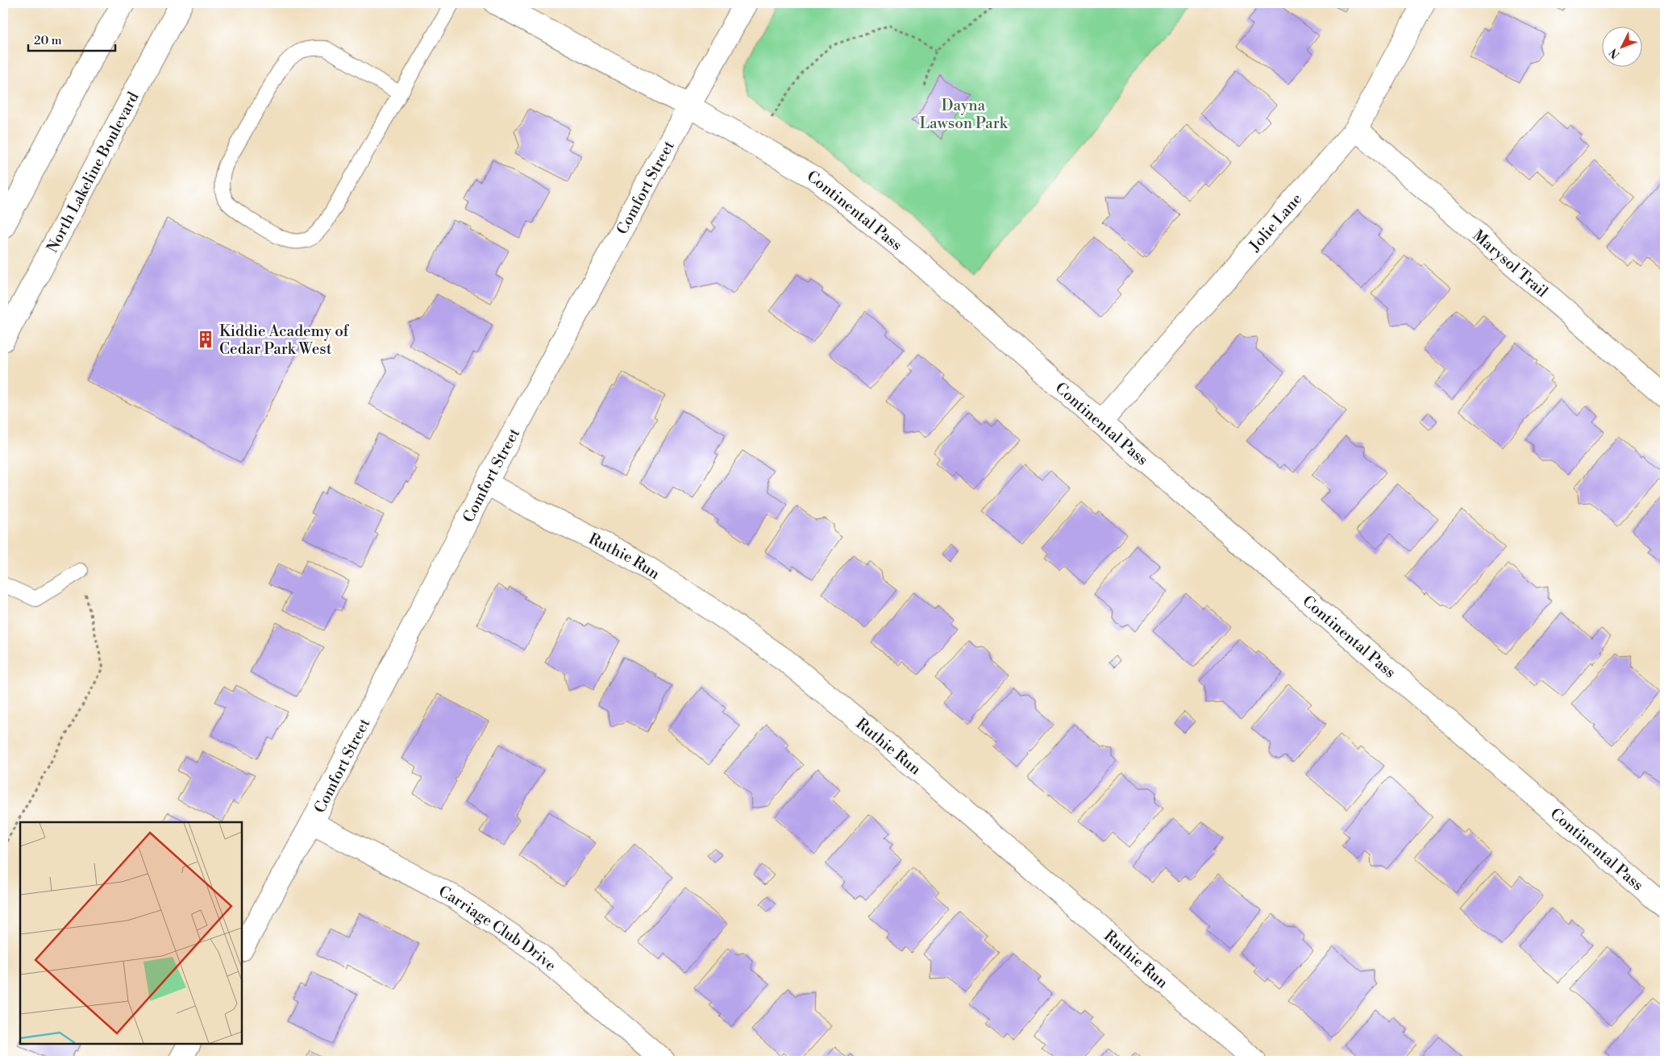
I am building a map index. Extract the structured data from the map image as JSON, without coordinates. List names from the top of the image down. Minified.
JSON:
{"streets":{"street":["North Lakeline Boulevard","Comfort Street","Continental Pass","Jolie Lane","Marysol Trail","Ruthie Run","Carriage Club Drive"]},"crossings":[["Comfort Street","Continental Pass"],["Comfort Street","Ruthie Run"],["Comfort Street","Carriage Club Drive"],["Continental Pass","Jolie Lane"],["Jolie Lane","Marysol Trail"]],"parks":["Dayna Lawson Park"],"places":{"building":["Kiddie Academy of Cedar Park West"]},"scale_bar":"20 m","north":"bottom left"}
